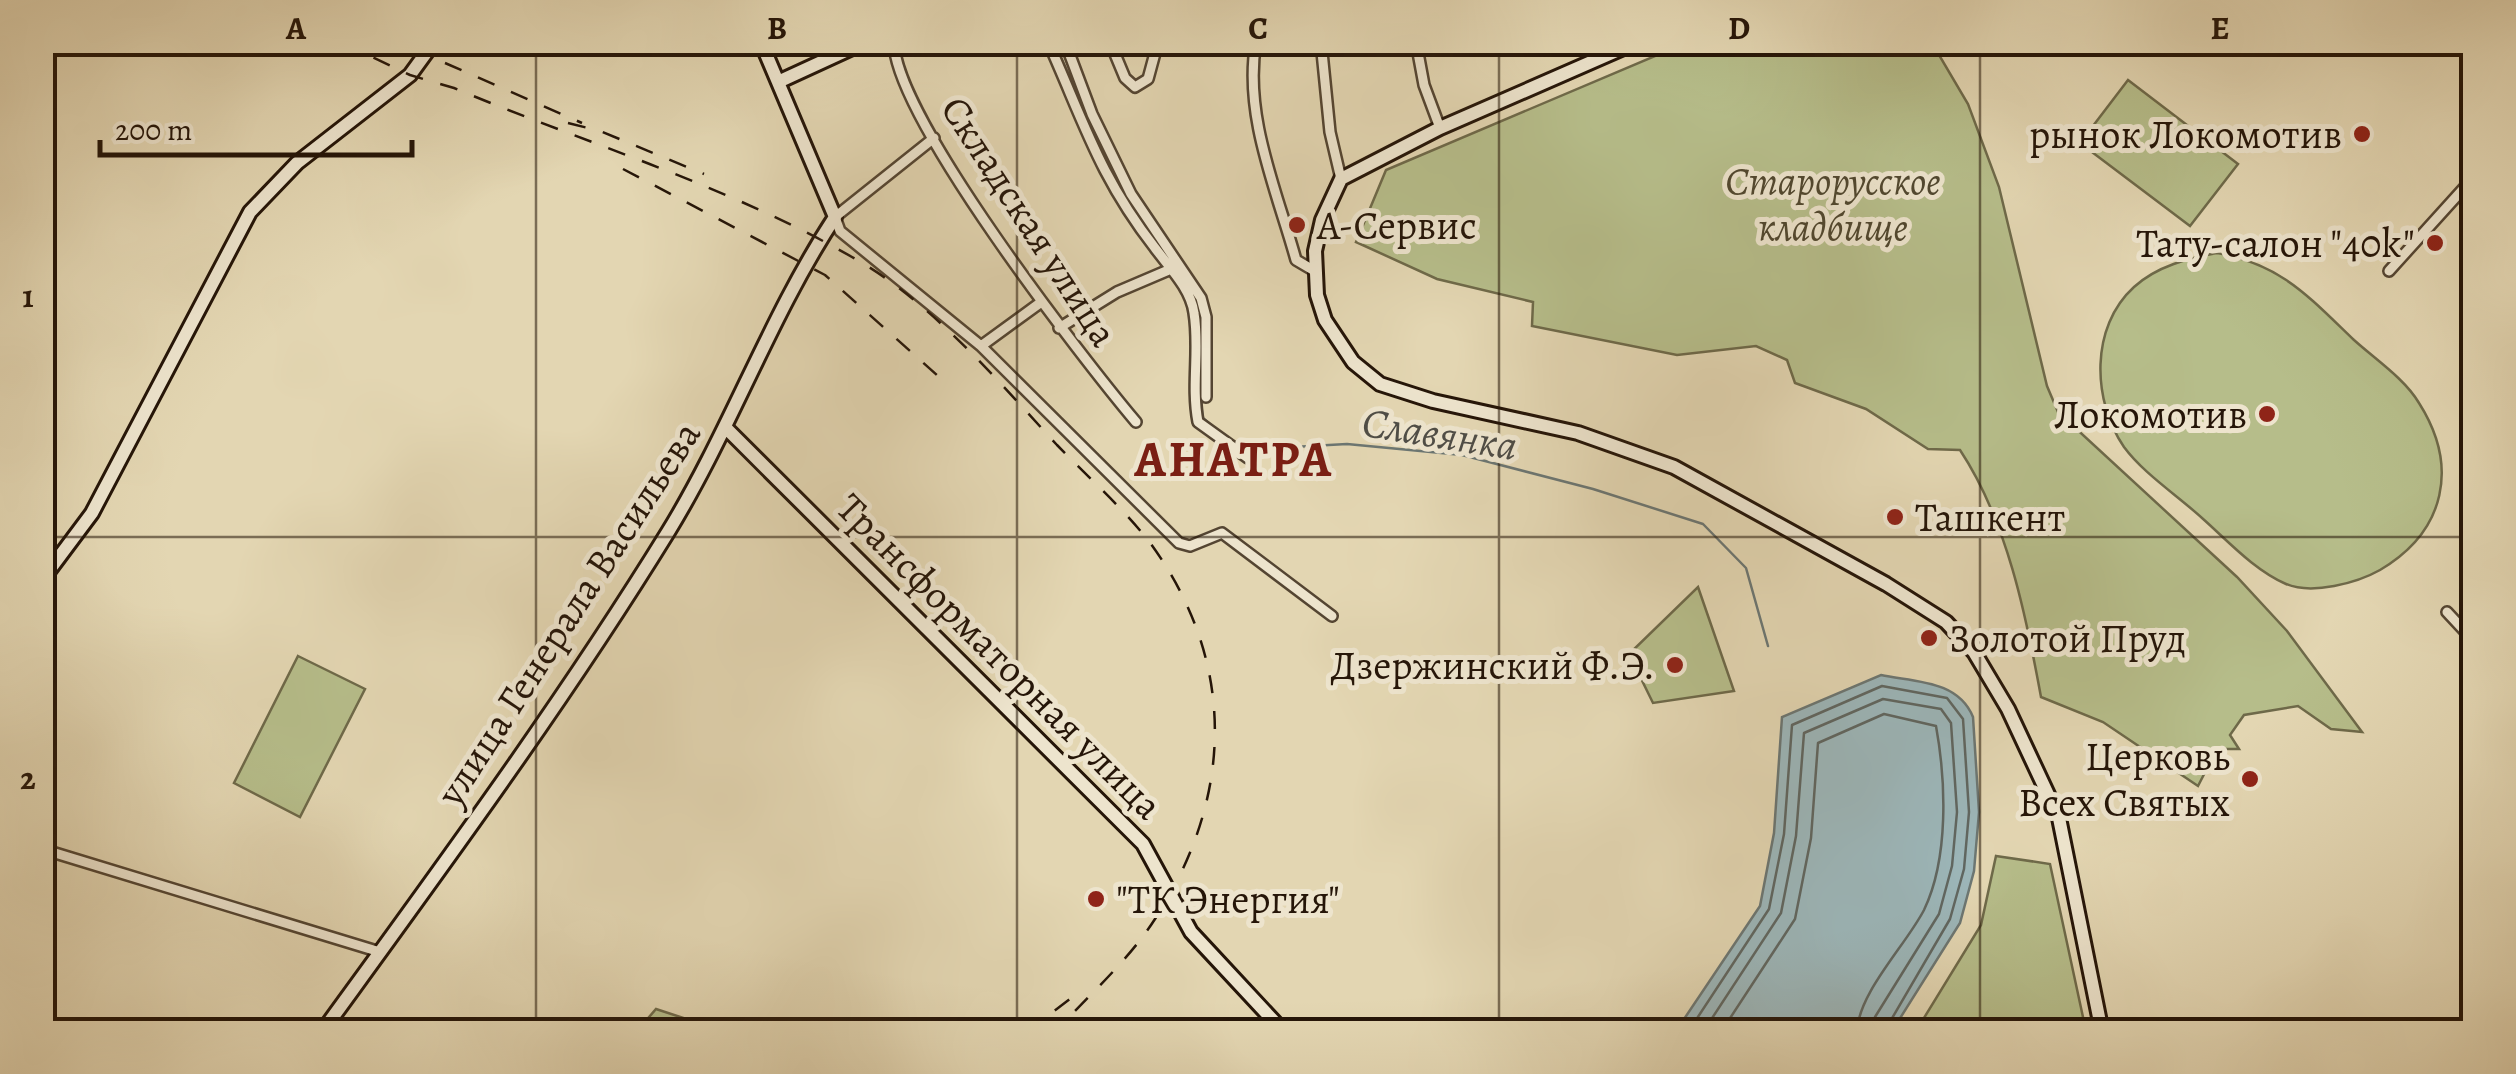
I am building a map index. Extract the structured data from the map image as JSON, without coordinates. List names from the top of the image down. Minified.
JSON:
{"streets":{"main road":["улица Генерала Васильева","Трансформаторная улица"],"street":["Складская улица"]},"crossings":[["Складская улица","улица Генерала Васильева"],["улица Генерала Васильева","Трансформаторная улица"]],"districts":["АНАТРА"],"water":["Славянка"],"parks":["Старорусское кладбище"],"places":["рынок Локомотив","А-Сервис","Тату-салон \"40k\"","Локомотив","Ташкент","Золотой Пруд","Дзержинский Ф.Э.","Церковь Всех Святых","\"ТК Энергия\""],"scale_bar":"200 m","grid":{"columns":["A","B","C","D","E"],"rows":["1","2"]}}
